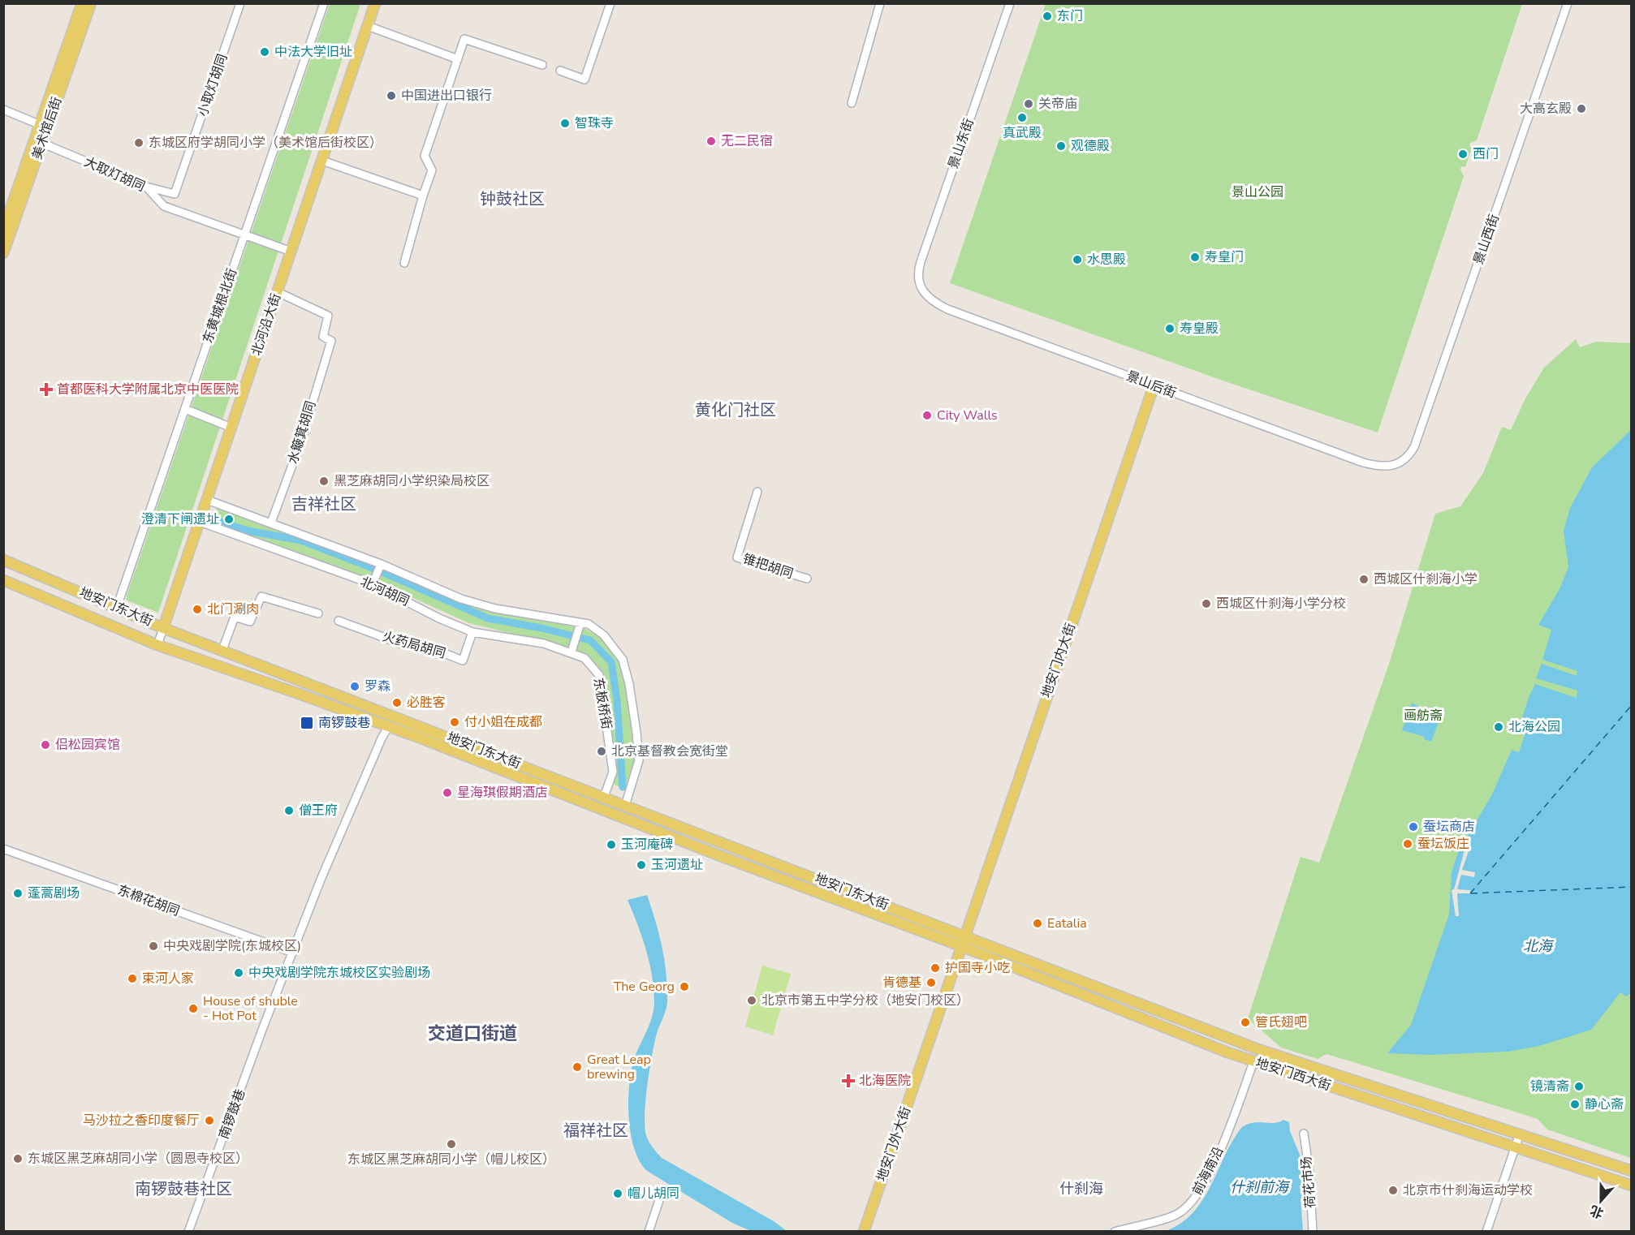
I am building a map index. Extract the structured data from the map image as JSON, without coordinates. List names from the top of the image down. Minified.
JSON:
{"streets":{"main road":["美术馆后街","北河沿大街","地安门东大街","地安门内大街","地安门西大街","地安门外大街"],"street":["小取灯胡同","景山东街","大取灯胡同","景山西街","东黄城根北街","景山后街","水簸箕胡同","锥把胡同","北河胡同","火药局胡同","东板桥街","东棉花胡同","南锣鼓巷","前海南沿","荷花市场"]},"crossings":[["小取灯胡同","大取灯胡同"],["美术馆后街","大取灯胡同"],["景山东街","景山后街"],["大取灯胡同","东黄城根北街"],["大取灯胡同","北河沿大街"],["景山西街","景山后街"],["东黄城根北街","地安门东大街"],["北河沿大街","水簸箕胡同"],["北河沿大街","北河胡同"],["北河沿大街","地安门东大街"],["景山后街","地安门内大街"],["北河胡同","火药局胡同"],["北河胡同","东板桥街"],["地安门东大街","地安门内大街"],["地安门东大街","东板桥街"],["地安门东大街","地安门西大街"],["地安门东大街","南锣鼓巷"],["地安门东大街","地安门外大街"],["地安门内大街","地安门西大街"],["地安门内大街","地安门外大街"],["东棉花胡同","南锣鼓巷"],["地安门西大街","地安门外大街"],["地安门西大街","前海南沿"]],"districts":["钟鼓社区","黄化门社区","吉祥社区","交道口街道","福祥社区","南锣鼓巷社区","什刹海"],"water":["北海","什刹前海"],"parks":["景山公园","画舫斋"],"places":{"other":["东门","中法大学旧址","中国进出口银行","关帝庙","大高玄殿","真武殿","智珠寺","无二民宿","东城区府学胡同小学（美术馆后街校区）","观德殿","西门","寿皇门","水思殿","寿皇殿","City Walls","黑芝麻胡同小学织染局校区","澄清下闸遗址","西城区什刹海小学","西城区什刹海小学分校","北门涮肉","罗森","必胜客","付小姐在成都","北海公园","侣松园宾馆","北京基督教会宽街堂","星海琪假期酒店","僧王府","蚕坛商店","蚕坛饭庄","玉河庵碑","玉河遗址","蓬蒿剧场","Eatalia","中央戏剧学院(东城校区)","护国寺小吃","中央戏剧学院东城校区实验剧场","束河人家","肯德基","The Georg","北京市第五中学分校（地安门校区）","House of shuble - Hot Pot","管氏翅吧","Great Leap brewing","镜清斋","静心斋","马沙拉之香印度餐厅","东城区黑芝麻胡同小学（帽儿校区）","东城区黑芝麻胡同小学（圆恩寺校区）","北京市什刹海运动学校","帽儿胡同"],"health":["首都医科大学附属北京中医医院","北海医院"],"transit":["南锣鼓巷"]},"north":"bottom"}
